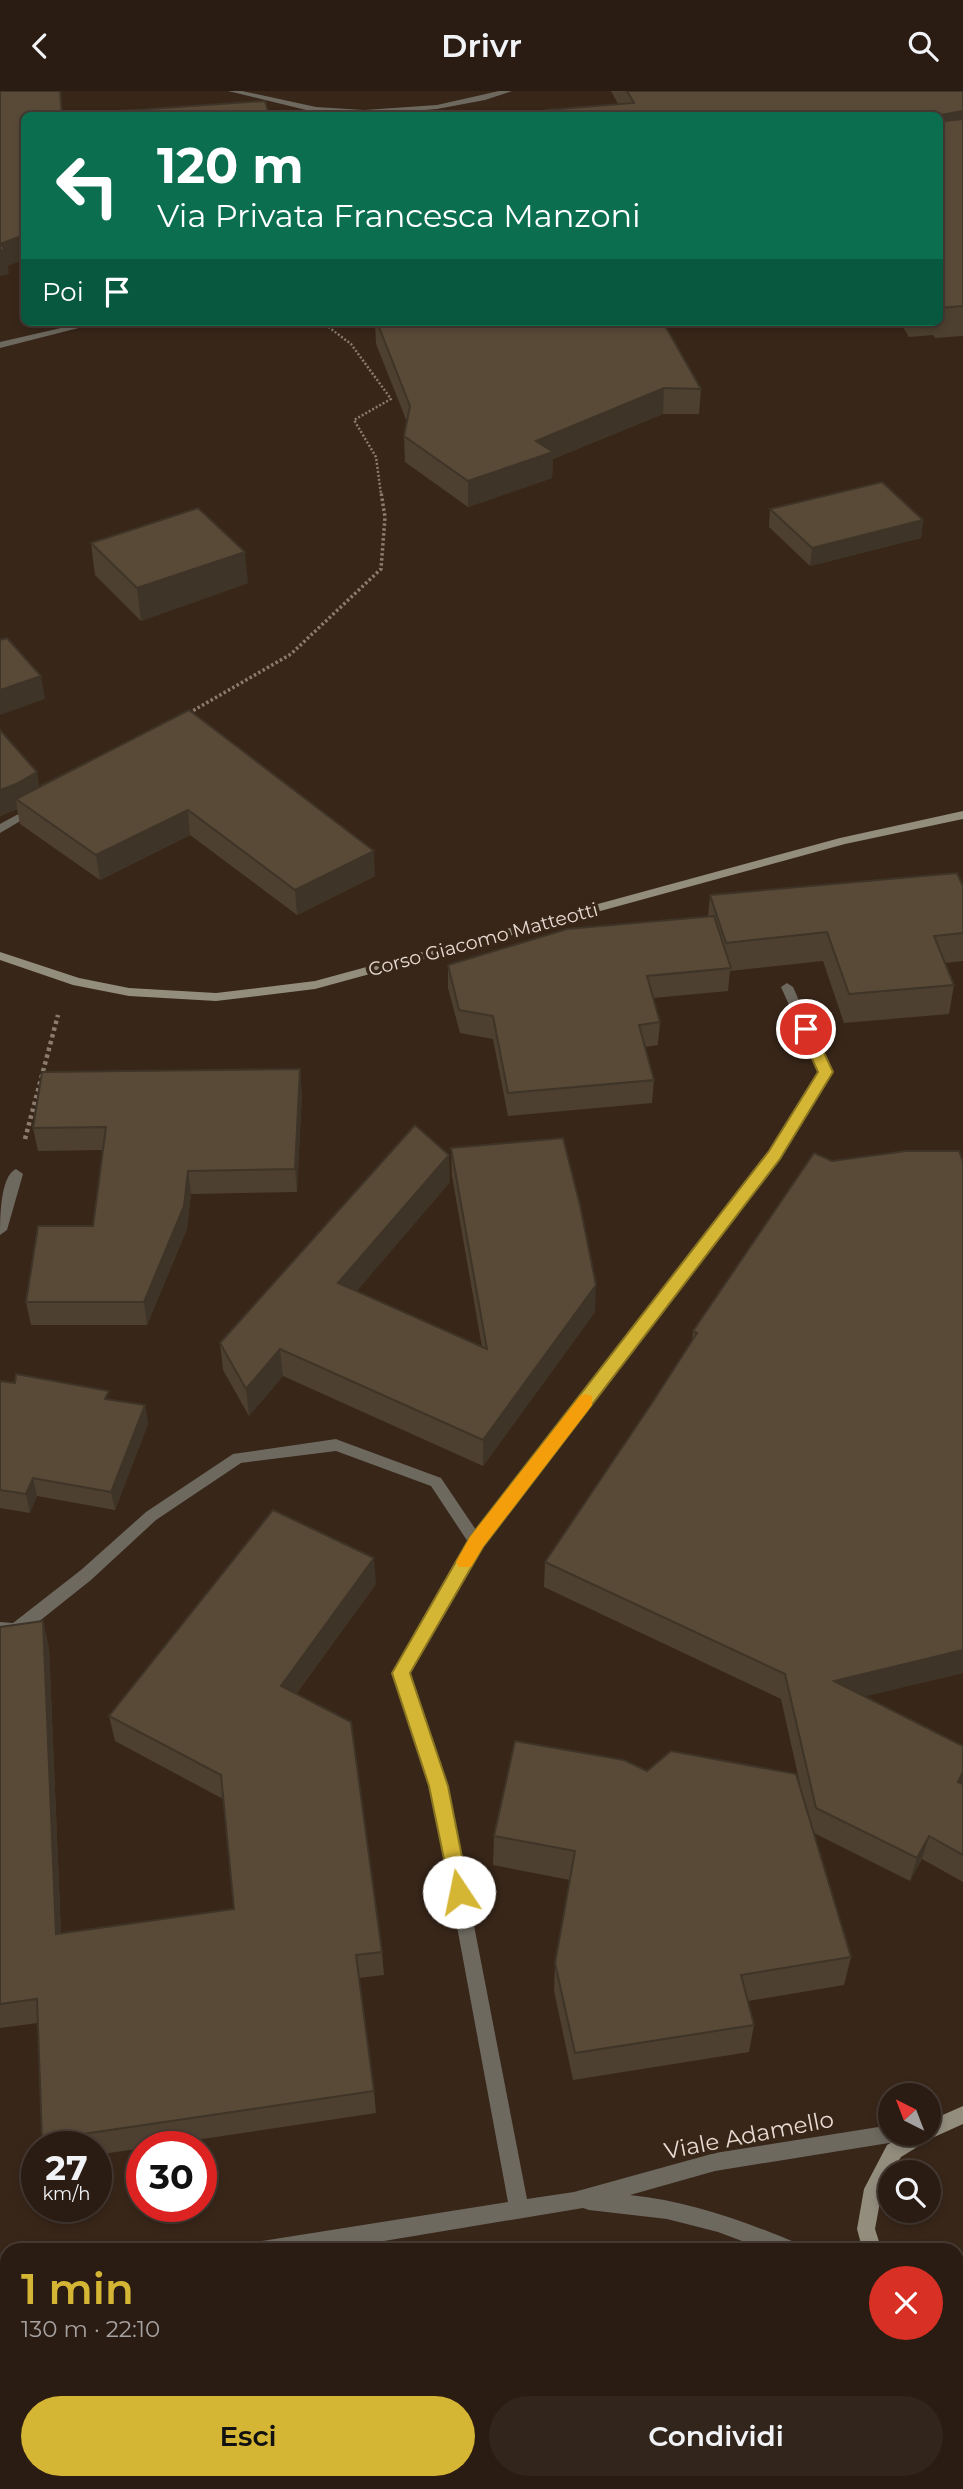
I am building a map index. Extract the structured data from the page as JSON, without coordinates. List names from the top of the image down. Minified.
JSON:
{"streets":{"main road":["Corso Giacomo Matteotti"],"street":["Viale Adamello"]},"north":"top left","page":{"header":"Drivr","turn":["120 m","Via Privata Francesca Manzoni"],"then":"Poi","speed":"27 km/h","limit":"30","heading":["1 min","130 m · 22:10"],"buttons":["Esci","Condividi"]}}
